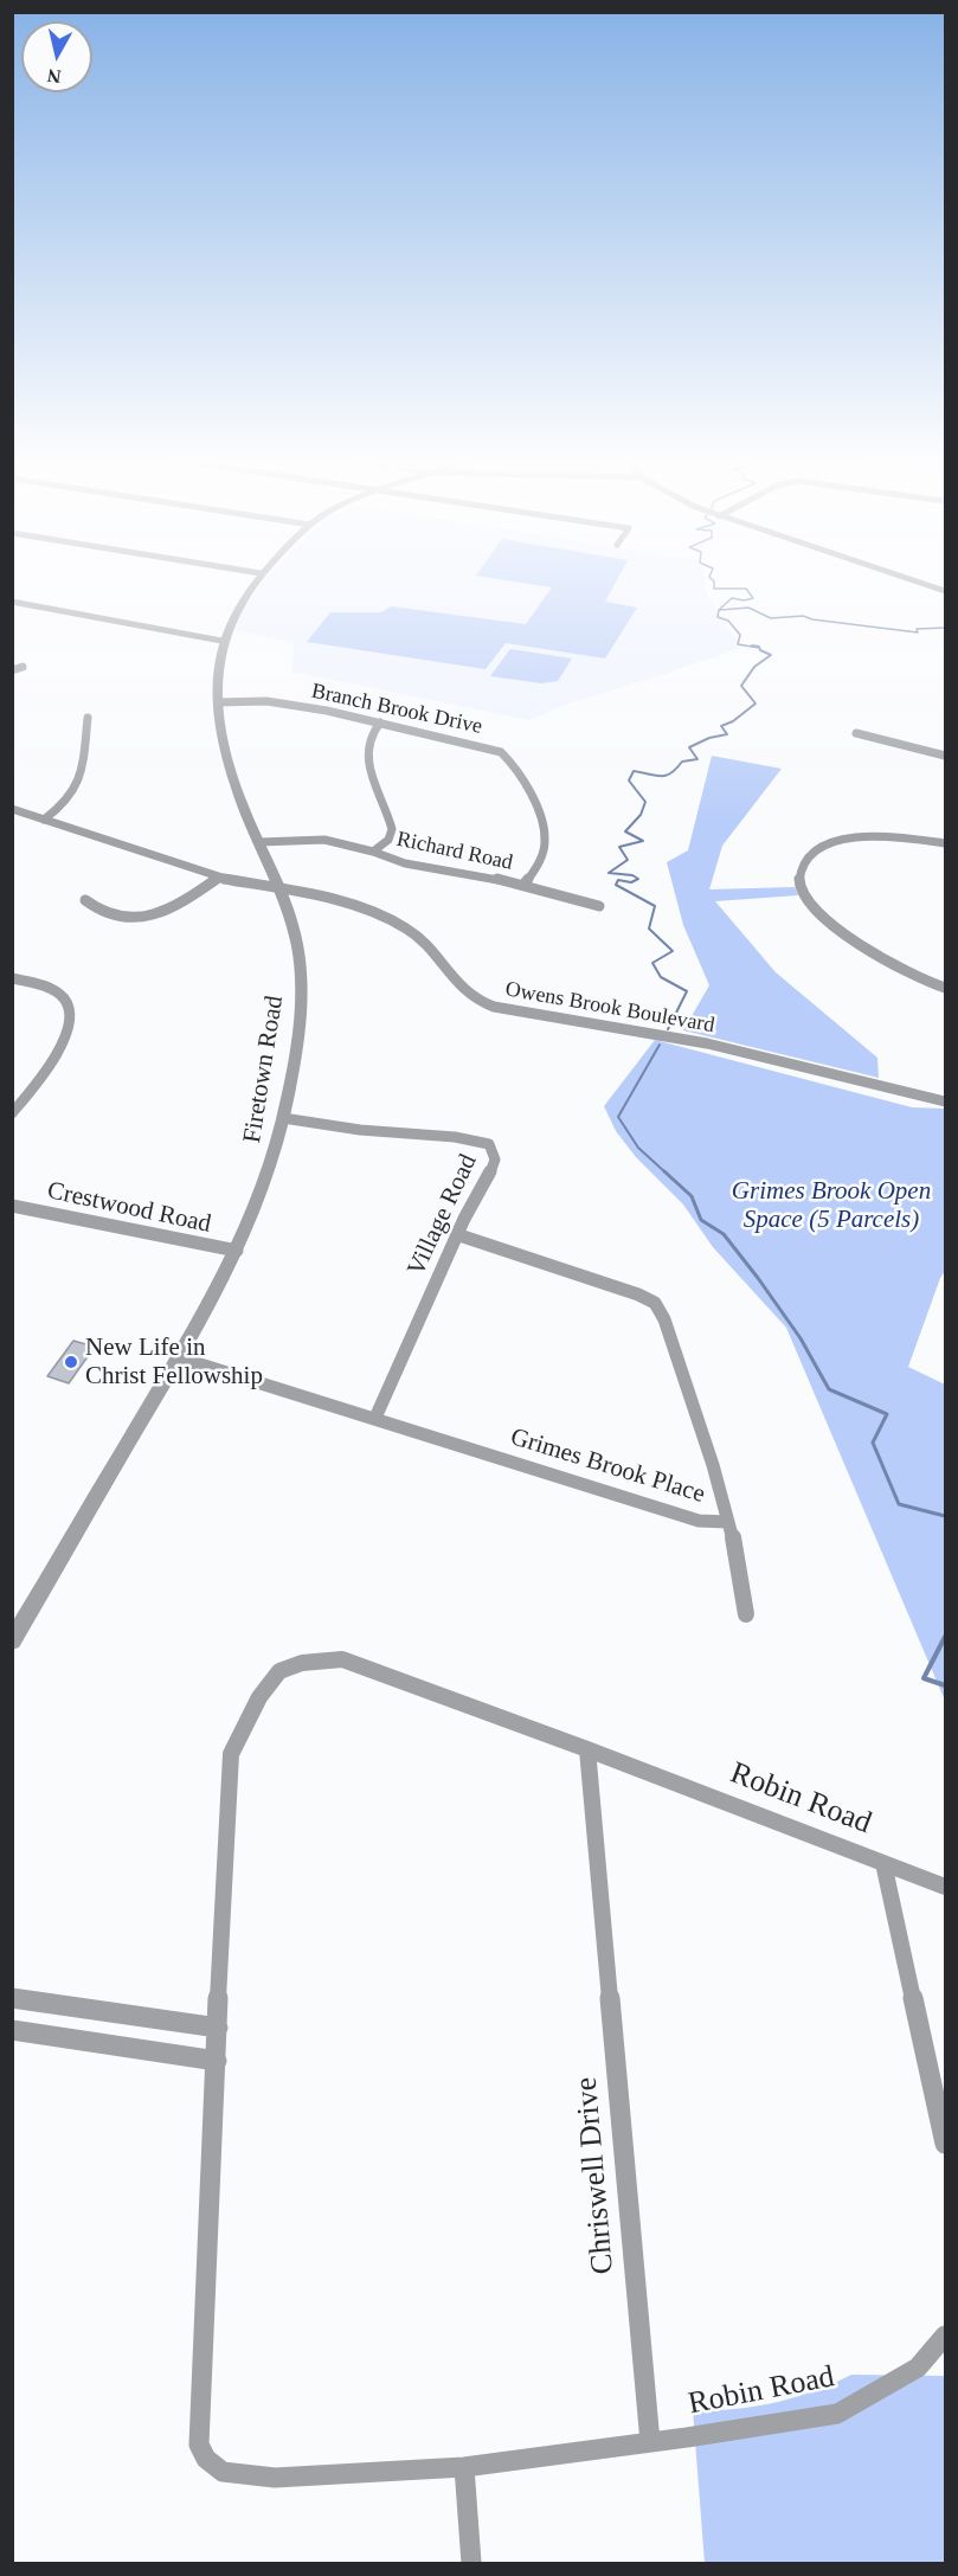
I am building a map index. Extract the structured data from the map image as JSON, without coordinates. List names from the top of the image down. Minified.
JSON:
{"streets":{"street":["Branch Brook Drive","Richard Road","Owens Brook Boulevard","Firetown Road","Crestwood Road","Village Road","Grimes Brook Place","Robin Road","Chriswell Drive"]},"crossings":[["Branch Brook Drive","Richard Road"],["Branch Brook Drive","Firetown Road"],["Richard Road","Firetown Road"],["Owens Brook Boulevard","Firetown Road"],["Firetown Road","Crestwood Road"],["Firetown Road","Village Road"],["Firetown Road","Grimes Brook Place"],["Village Road","Grimes Brook Place"],["Robin Road","Chriswell Drive"]],"parks":["Grimes Brook Open Space (5 Parcels)"],"places":["New Life in Christ Fellowship"],"north":"bottom"}
